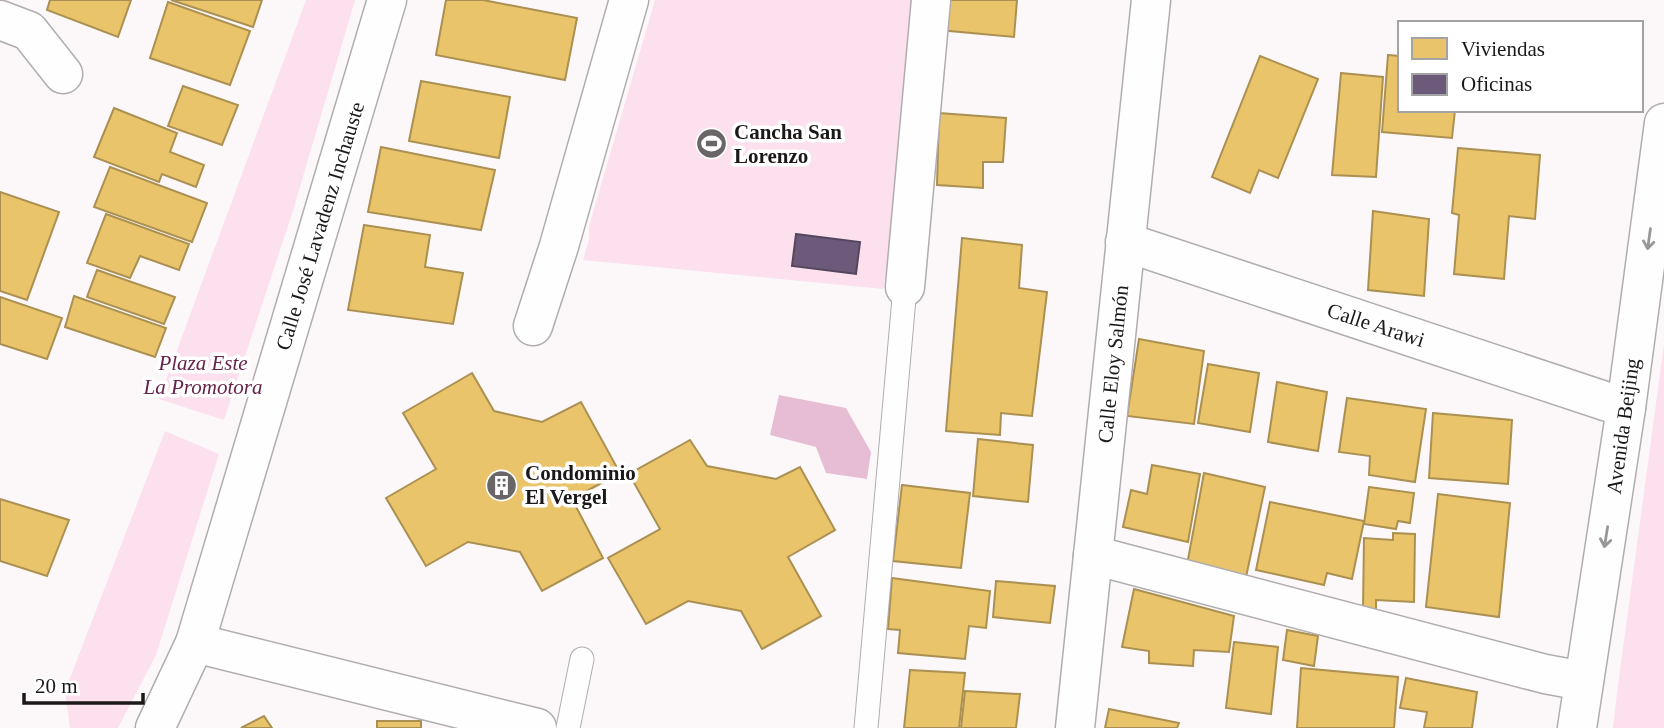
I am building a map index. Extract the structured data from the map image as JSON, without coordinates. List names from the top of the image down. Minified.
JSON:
{"streets":{"street":["Calle José Lavadenz Inchauste","Calle Arawi","Calle Eloy Salmón","Avenida Beijing"]},"crossings":[["Calle Arawi","Calle Eloy Salmón"],["Calle Arawi","Avenida Beijing"]],"one_way":["Avenida Beijing"],"parks":["Plaza Este La Promotora"],"places":{"sports":["Cancha San Lorenzo"],"building":["Condominio El Vergel"]},"legend":["Viviendas","Oficinas"],"scale_bar":"20 m"}
